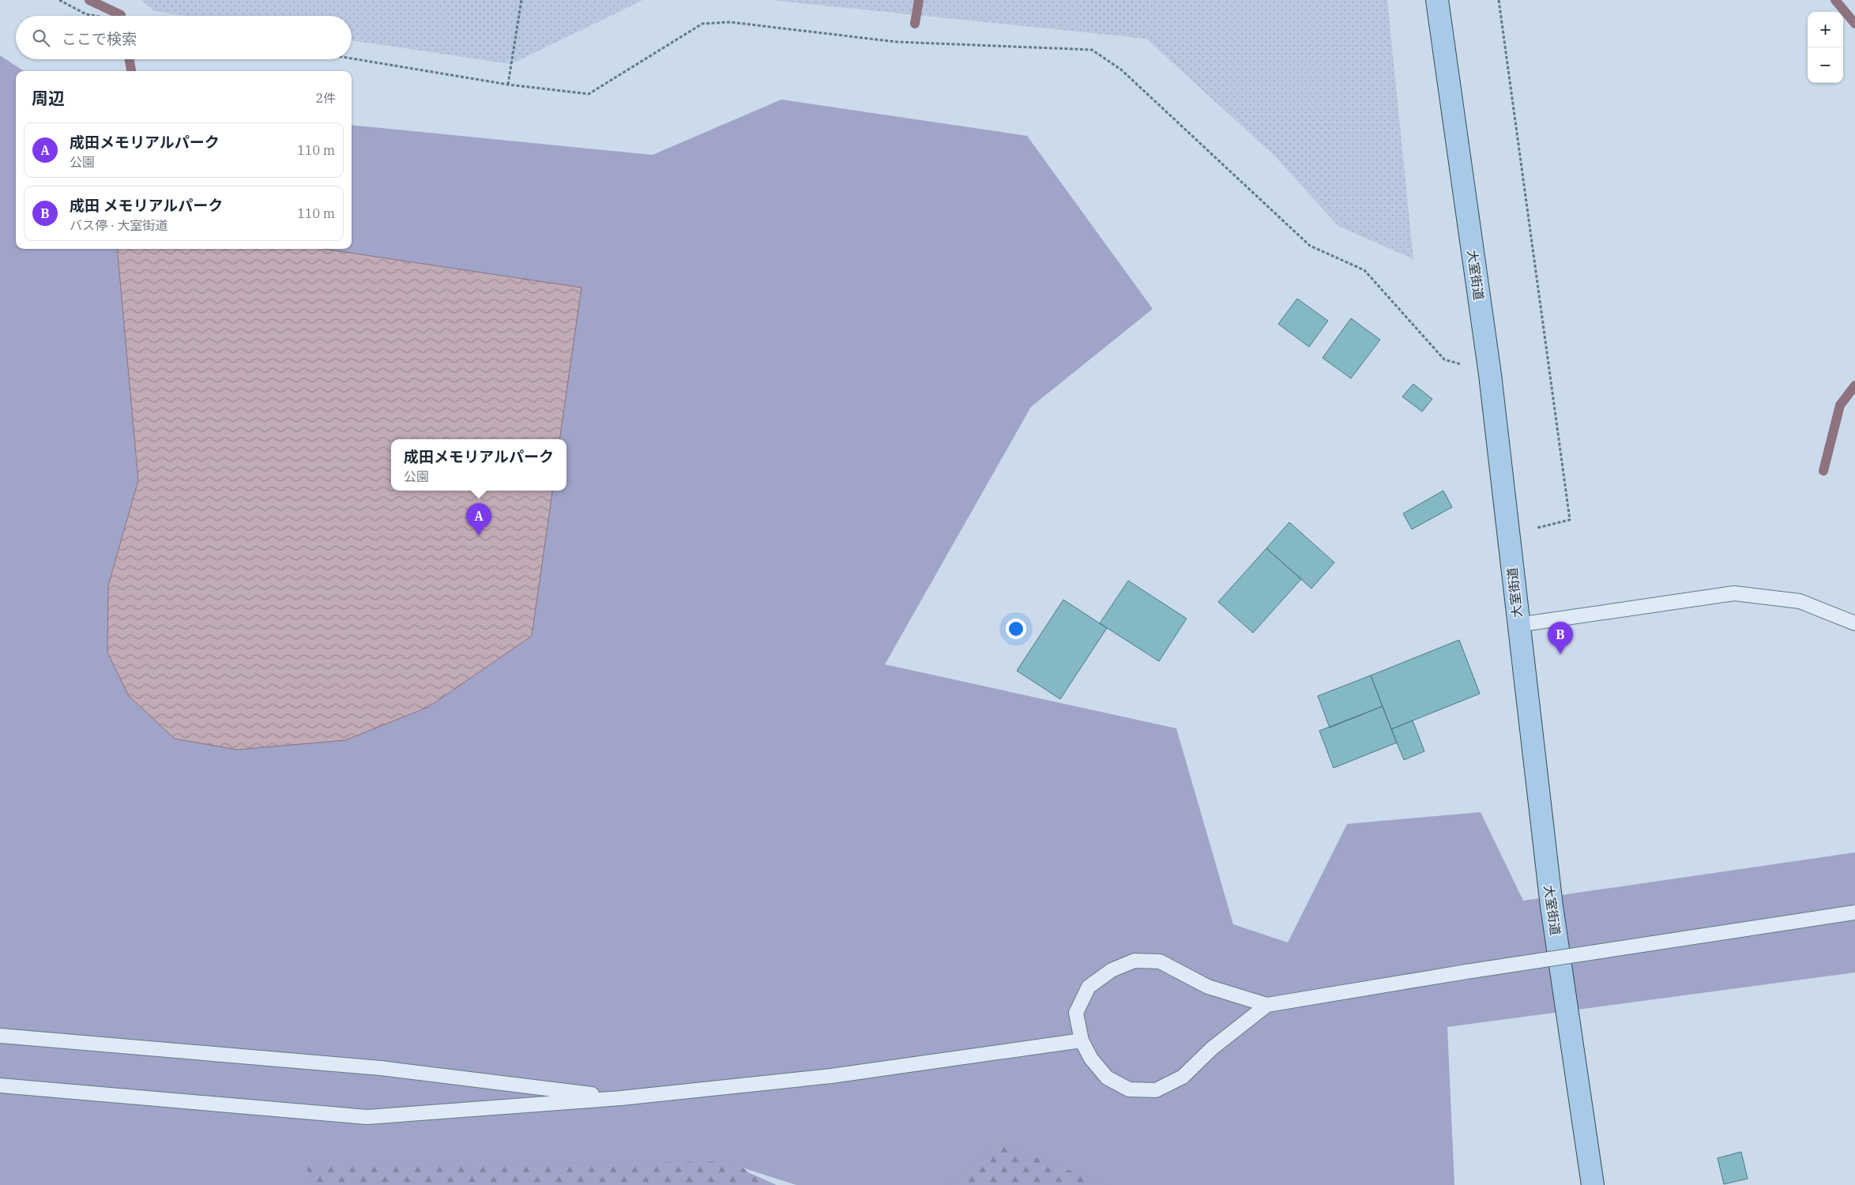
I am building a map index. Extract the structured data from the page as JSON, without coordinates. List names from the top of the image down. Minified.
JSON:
{"streets":{"main road":["大室街道"]},"page":{"map_buttons":["+","−"],"search":"ここで検索","heading":["周辺","2件"],"list":[{"mark":"A","name":"成田メモリアルパーク","note":"公園","value":"110 m"},{"mark":"B","name":"成田 メモリアルパーク","note":"バス停 · 大室街道","value":"110 m"}],"popup":["成田メモリアルパーク","公園"],"pins":["A","B"]}}
